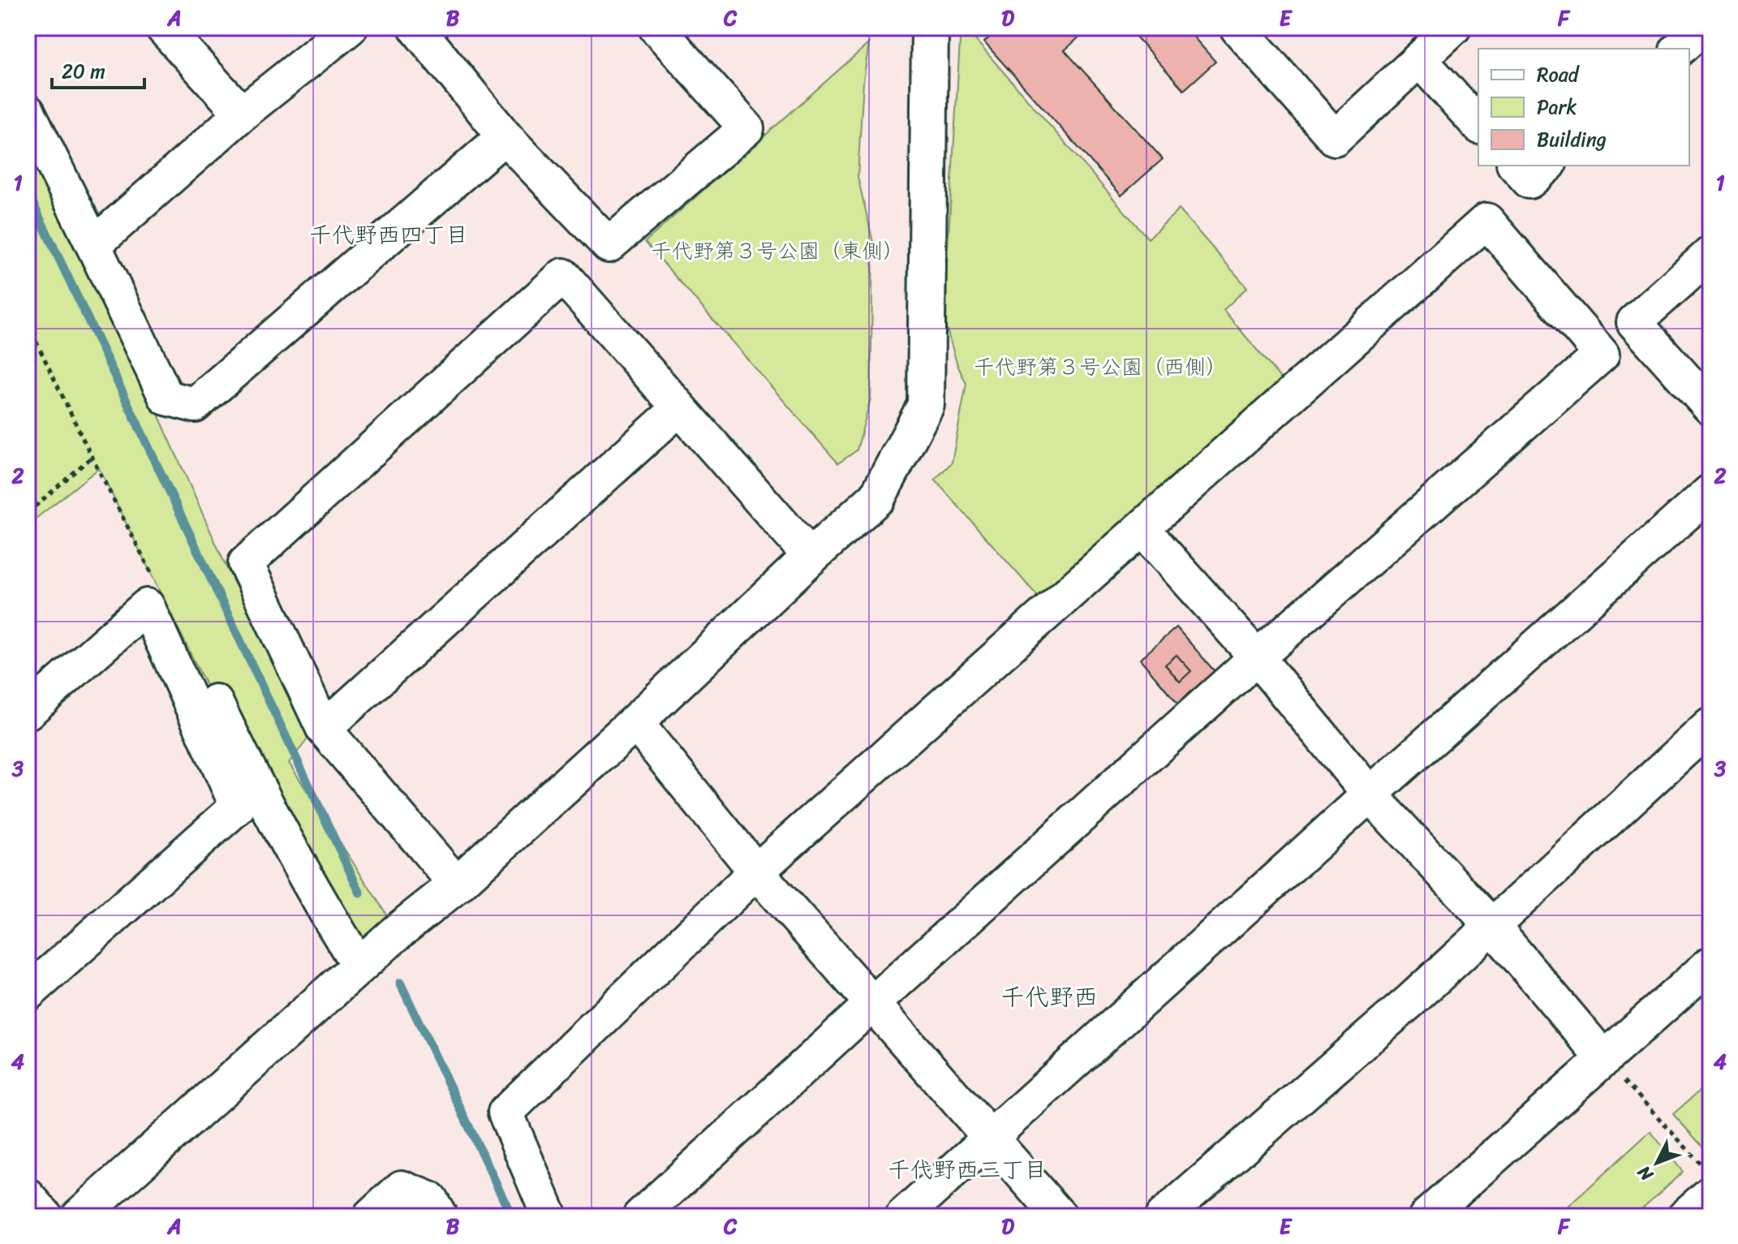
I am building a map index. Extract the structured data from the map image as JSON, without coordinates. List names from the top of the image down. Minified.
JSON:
{"districts":["千代野西四丁目","千代野西","千代野西三丁目"],"parks":["千代野第３号公園（東側）","千代野第３号公園（西側）"],"legend":["Road","Park","Building"],"scale_bar":"20 m","north":"bottom left","grid":{"columns":["A","B","C","D","E","F"],"rows":["1","2","3","4"]}}
